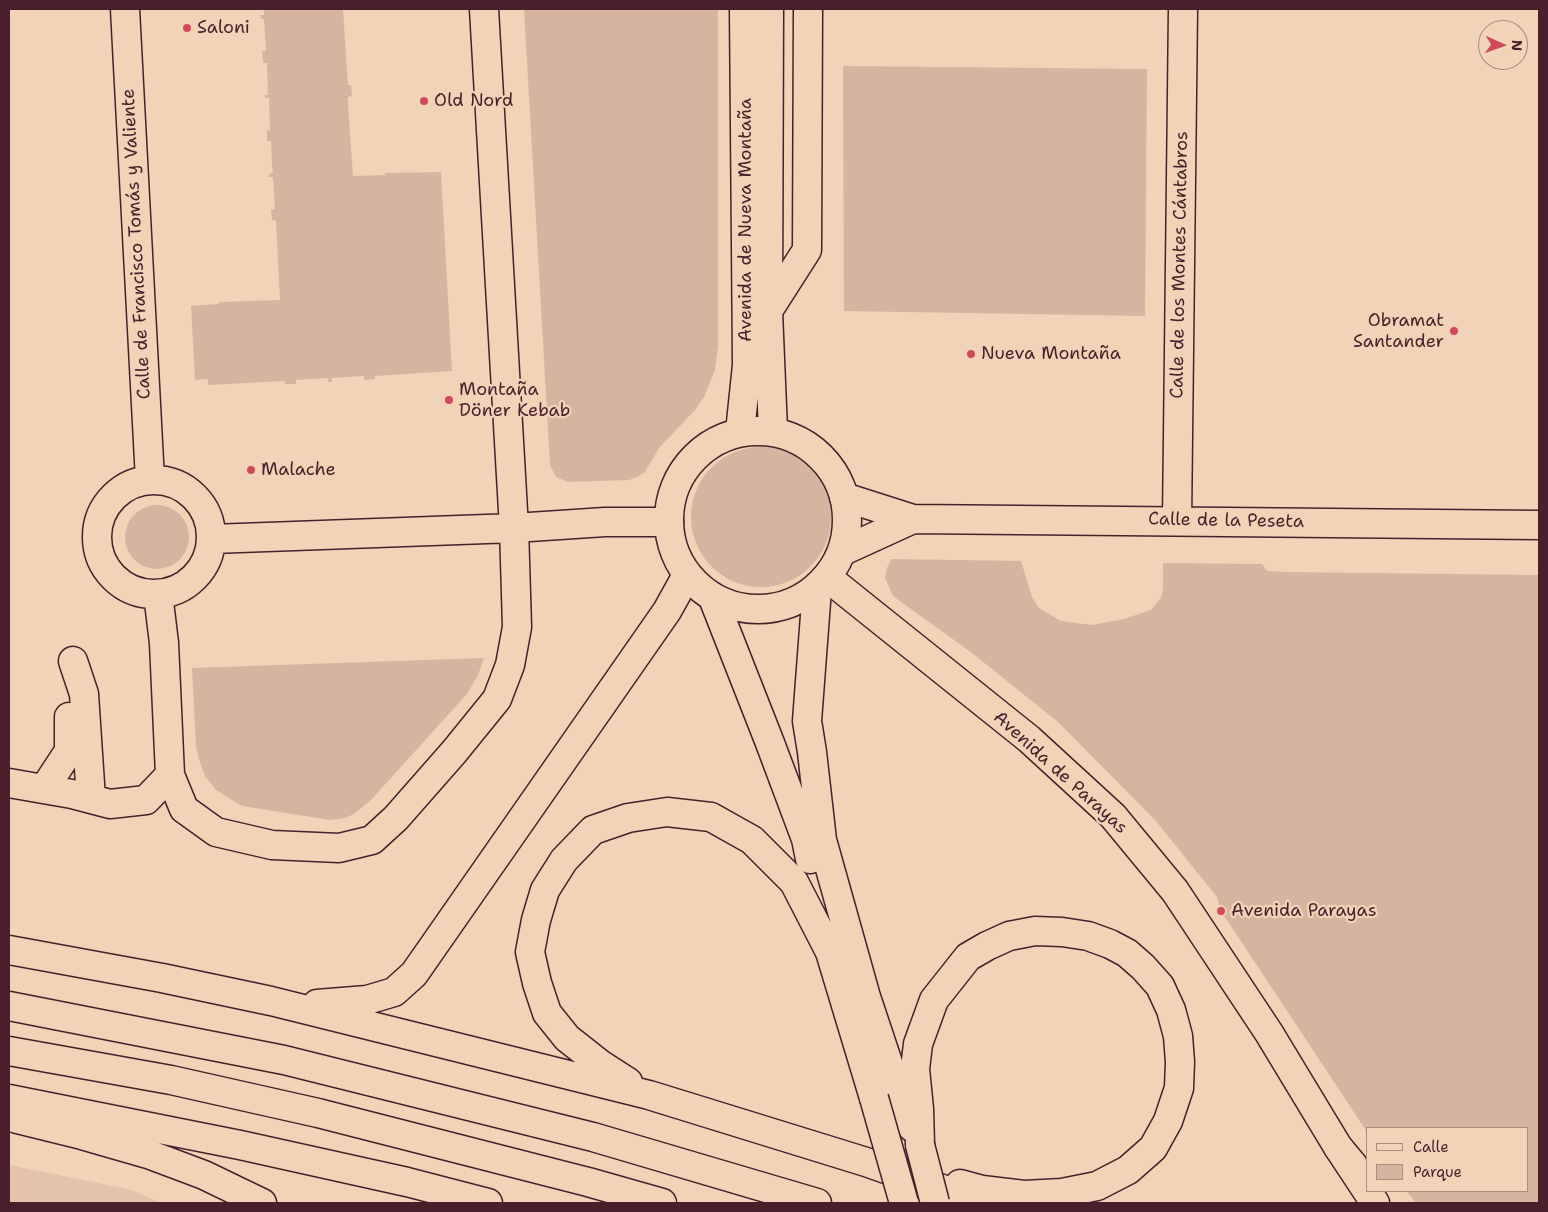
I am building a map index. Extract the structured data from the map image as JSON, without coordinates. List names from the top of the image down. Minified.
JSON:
{"streets":{"main road":["Avenida de Nueva Montaña","Calle de Francisco Tomás y Valiente","Calle de los Montes Cántabros","Calle de la Peseta","Avenida de Parayas"]},"crossings":[["Avenida de Nueva Montaña","Calle de la Peseta"],["Avenida de Nueva Montaña","Avenida de Parayas"],["Calle de los Montes Cántabros","Calle de la Peseta"],["Calle de la Peseta","Avenida de Parayas"]],"places":["Saloni","Old Nord","Obramat Santander","Nueva Montaña","Montaña Döner Kebab","Malache","Avenida Parayas"],"legend":["Calle","Parque"],"north":"right"}
